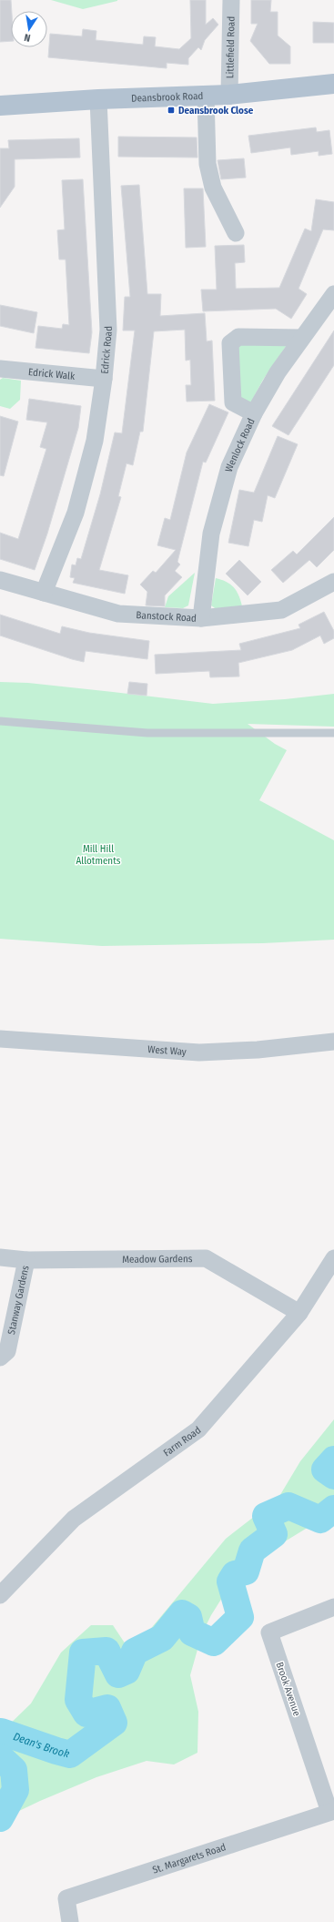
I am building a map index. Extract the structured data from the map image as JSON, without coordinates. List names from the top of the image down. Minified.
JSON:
{"streets":{"main road":["Deansbrook Road"],"street":["Littlefield Road","Edrick Road","Edrick Walk","Wenlock Road","Banstock Road","West Way","Meadow Gardens","Stanway Gardens","Farm Road","Brook Avenue","St. Margarets Road"]},"crossings":[["Littlefield Road","Deansbrook Road"],["Deansbrook Road","Edrick Road"],["Edrick Road","Edrick Walk"],["Edrick Road","Banstock Road"],["Wenlock Road","Banstock Road"],["Meadow Gardens","Stanway Gardens"],["Meadow Gardens","Farm Road"],["Brook Avenue","St. Margarets Road"]],"water":["Dean's Brook"],"parks":["Mill Hill Allotments"],"places":{"transit":["Deansbrook Close"]},"north":"bottom"}
